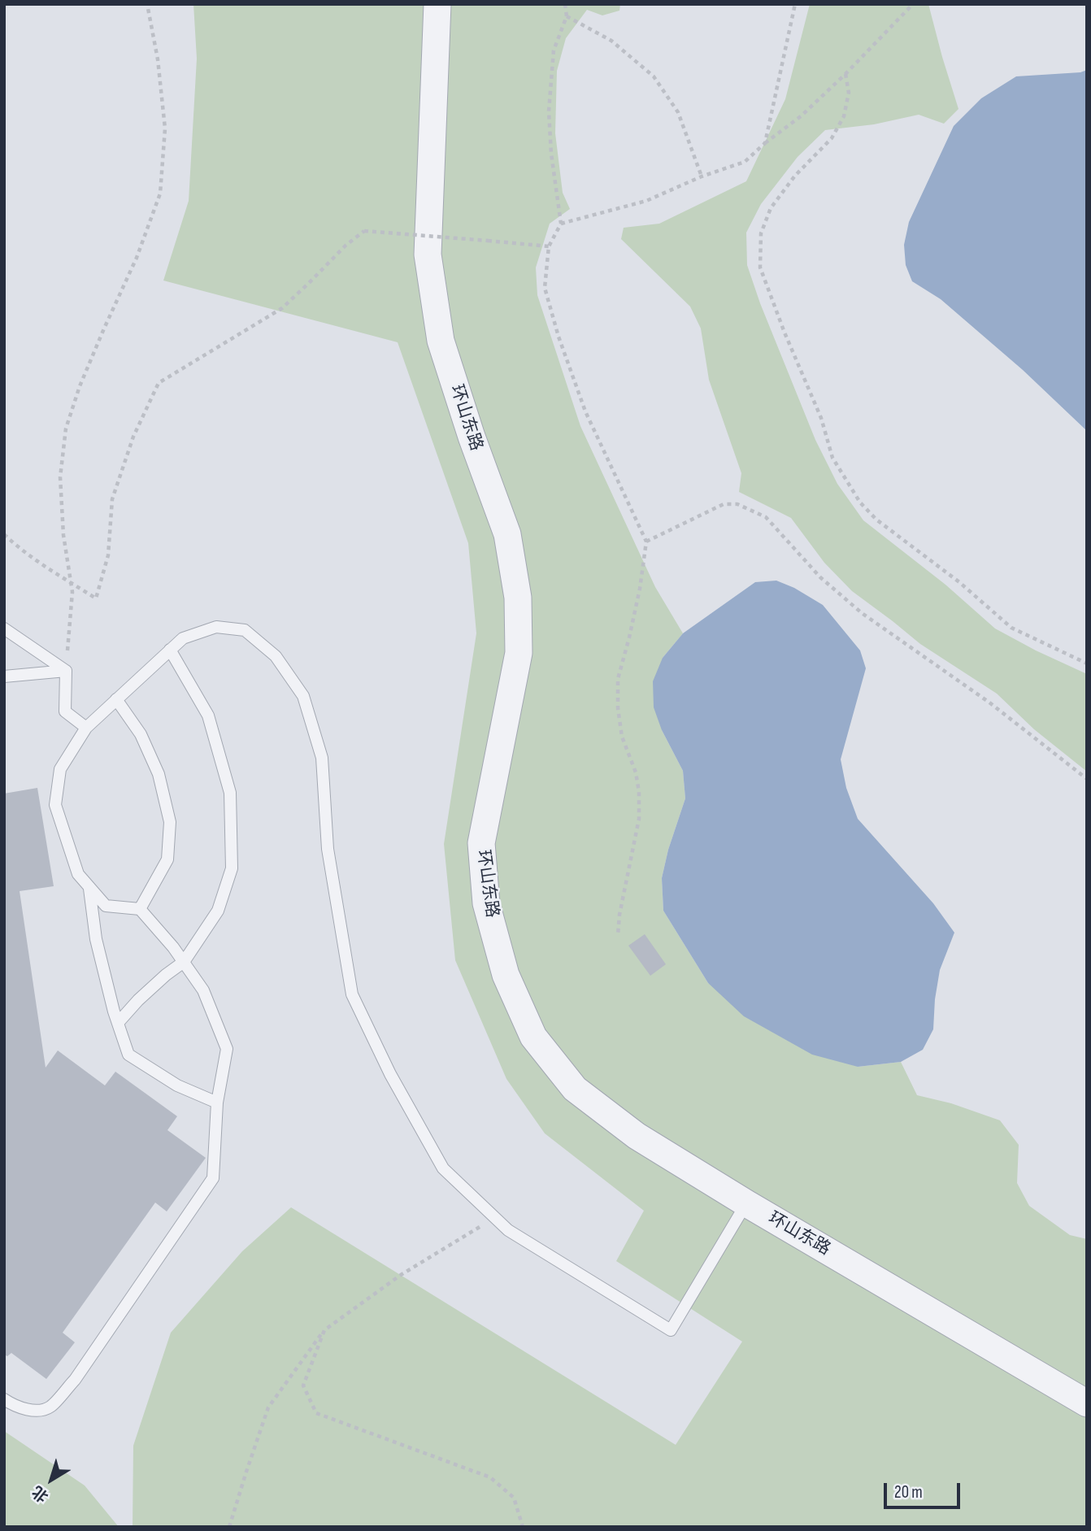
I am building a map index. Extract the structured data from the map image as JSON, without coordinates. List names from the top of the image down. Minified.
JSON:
{"streets":{"street":["环山东路"]},"scale_bar":"20 m","north":"bottom left"}
